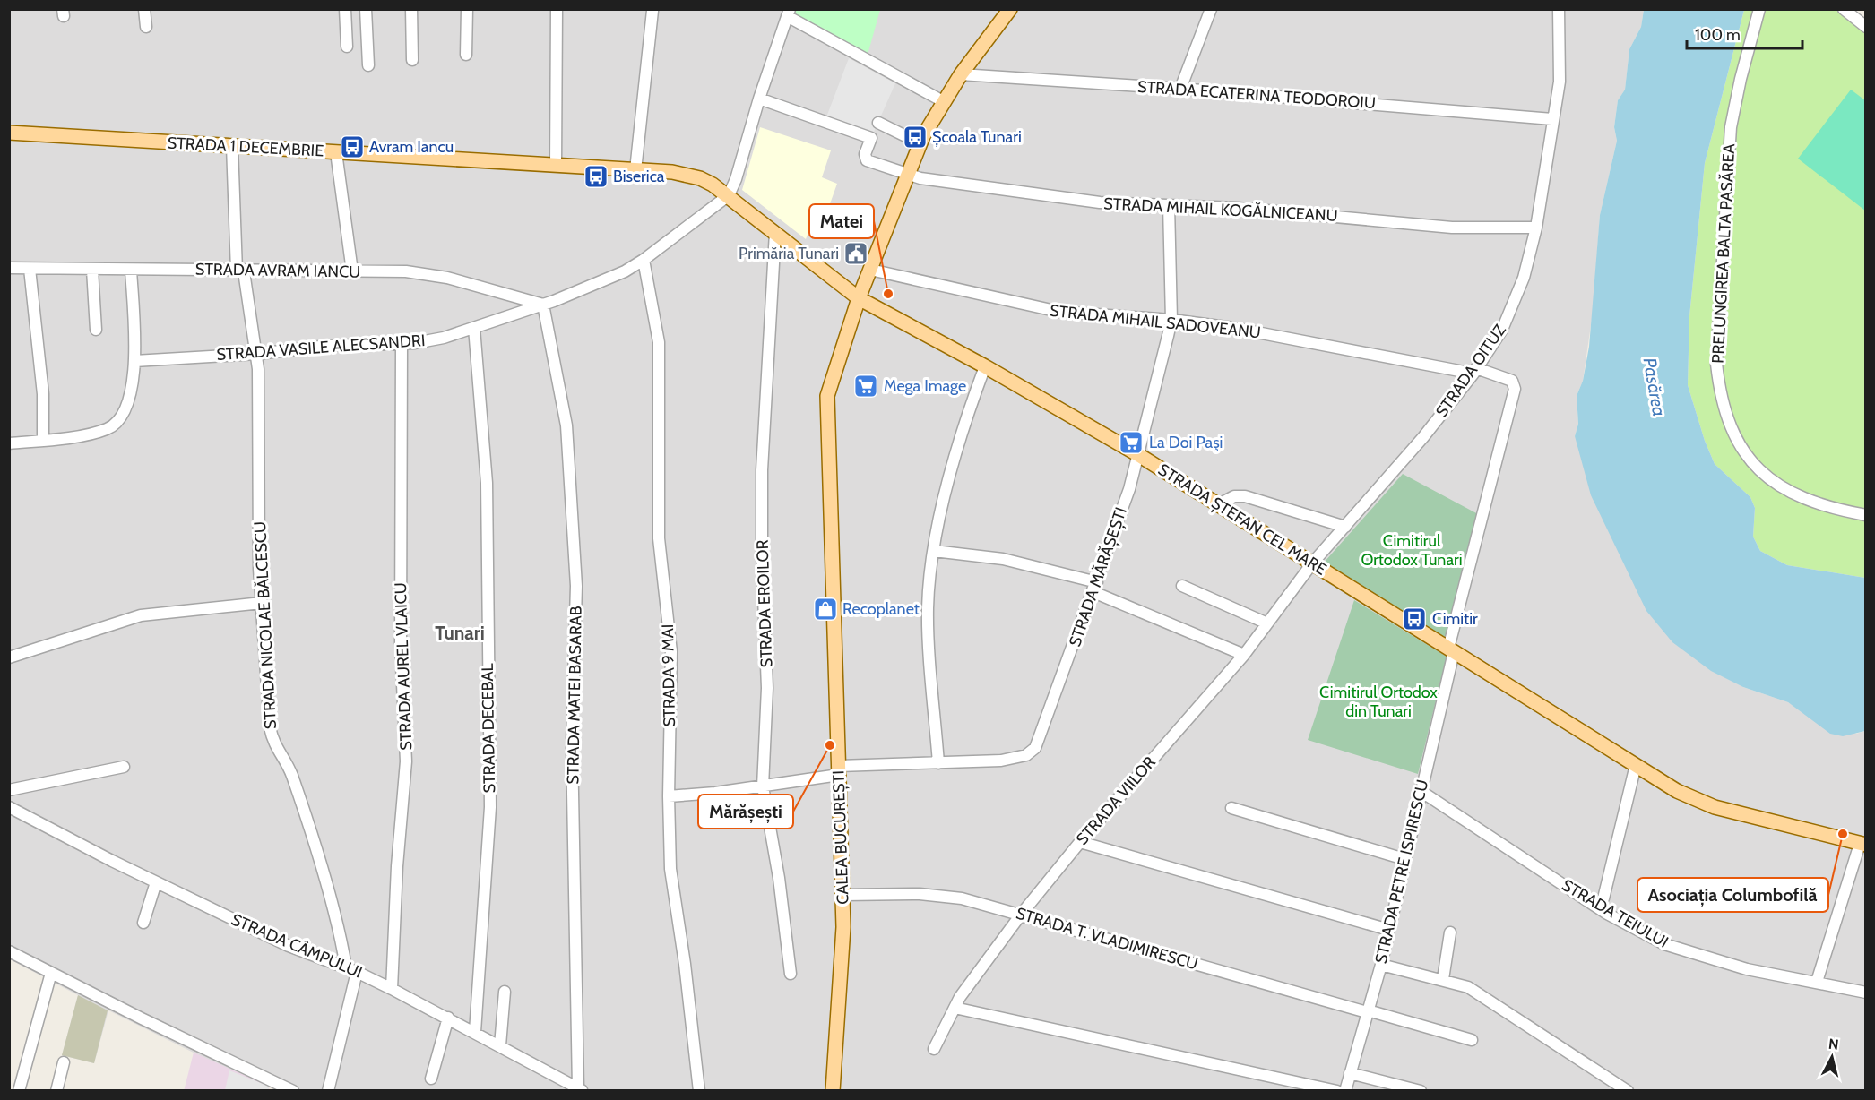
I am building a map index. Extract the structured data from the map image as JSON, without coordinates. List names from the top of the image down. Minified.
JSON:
{"streets":{"main road":["STRADA 1 DECEMBRIE","STRADA ȘTEFAN CEL MARE","CALEA BUCUREȘTI"],"street":["STRADA ECATERINA TEODOROIU","STRADA MIHAIL KOGĂLNICEANU","PRELUNGIREA BALTA PASĂREA","STRADA AVRAM IANCU","STRADA MIHAIL SADOVEANU","STRADA VASILE ALECSANDRI","STRADA OITUZ","STRADA MĂRĂȘEȘTI","STRADA EROILOR","STRADA NICOLAE BĂLCESCU","STRADA AUREL VLAICU","STRADA 9 MAI","STRADA MATEI BASARAB","STRADA DECEBAL","STRADA VIILOR","STRADA PETRE ISPIRESCU","STRADA TEIULUI","STRADA T. VLADIMIRESCU","STRADA CÂMPULUI"]},"crossings":[["STRADA ECATERINA TEODOROIU","STRADA OITUZ"],["STRADA ECATERINA TEODOROIU","CALEA BUCUREȘTI"],["STRADA 1 DECEMBRIE","STRADA VASILE ALECSANDRI"],["STRADA 1 DECEMBRIE","STRADA ȘTEFAN CEL MARE"],["STRADA 1 DECEMBRIE","STRADA EROILOR"],["STRADA 1 DECEMBRIE","STRADA NICOLAE BĂLCESCU"],["STRADA 1 DECEMBRIE","CALEA BUCUREȘTI"],["STRADA MIHAIL KOGĂLNICEANU","STRADA OITUZ"],["STRADA MIHAIL KOGĂLNICEANU","STRADA MĂRĂȘEȘTI"],["STRADA MIHAIL KOGĂLNICEANU","CALEA BUCUREȘTI"],["STRADA AVRAM IANCU","STRADA VASILE ALECSANDRI"],["STRADA AVRAM IANCU","STRADA NICOLAE BĂLCESCU"],["STRADA AVRAM IANCU","STRADA MATEI BASARAB"],["STRADA MIHAIL SADOVEANU","STRADA OITUZ"],["STRADA MIHAIL SADOVEANU","STRADA ȘTEFAN CEL MARE"],["STRADA MIHAIL SADOVEANU","STRADA MĂRĂȘEȘTI"],["STRADA MIHAIL SADOVEANU","CALEA BUCUREȘTI"],["STRADA MIHAIL SADOVEANU","STRADA PETRE ISPIRESCU"],["STRADA VASILE ALECSANDRI","STRADA NICOLAE BĂLCESCU"],["STRADA VASILE ALECSANDRI","STRADA AUREL VLAICU"],["STRADA VASILE ALECSANDRI","STRADA 9 MAI"],["STRADA VASILE ALECSANDRI","STRADA MATEI BASARAB"],["STRADA VASILE ALECSANDRI","STRADA DECEBAL"],["STRADA OITUZ","STRADA ȘTEFAN CEL MARE"],["STRADA OITUZ","STRADA VIILOR"],["STRADA ȘTEFAN CEL MARE","STRADA MĂRĂȘEȘTI"],["STRADA ȘTEFAN CEL MARE","STRADA VIILOR"],["STRADA ȘTEFAN CEL MARE","CALEA BUCUREȘTI"],["STRADA ȘTEFAN CEL MARE","STRADA PETRE ISPIRESCU"],["STRADA MĂRĂȘEȘTI","STRADA EROILOR"],["STRADA MĂRĂȘEȘTI","STRADA 9 MAI"],["STRADA MĂRĂȘEȘTI","CALEA BUCUREȘTI"],["STRADA NICOLAE BĂLCESCU","STRADA CÂMPULUI"],["STRADA AUREL VLAICU","STRADA CÂMPULUI"],["STRADA MATEI BASARAB","STRADA CÂMPULUI"],["STRADA DECEBAL","STRADA CÂMPULUI"],["STRADA VIILOR","STRADA T. VLADIMIRESCU"],["CALEA BUCUREȘTI","STRADA T. VLADIMIRESCU"],["STRADA PETRE ISPIRESCU","STRADA TEIULUI"],["STRADA PETRE ISPIRESCU","STRADA T. VLADIMIRESCU"]],"districts":["Tunari"],"water":["Pasărea"],"parks":["Cimitirul Ortodox Tunari","Cimitirul Ortodox din Tunari"],"places":{"bus stop":["Școala Tunari","Avram Iancu","Biserica","Cimitir"],"public building":["Primăria Tunari"],"other":["Matei","Mărășești","Asociația Columbofilă"],"supermarket":["Mega Image","La Doi Paşi"],"shop":["Recoplanet"]},"scale_bar":"100 m","north":"top"}
